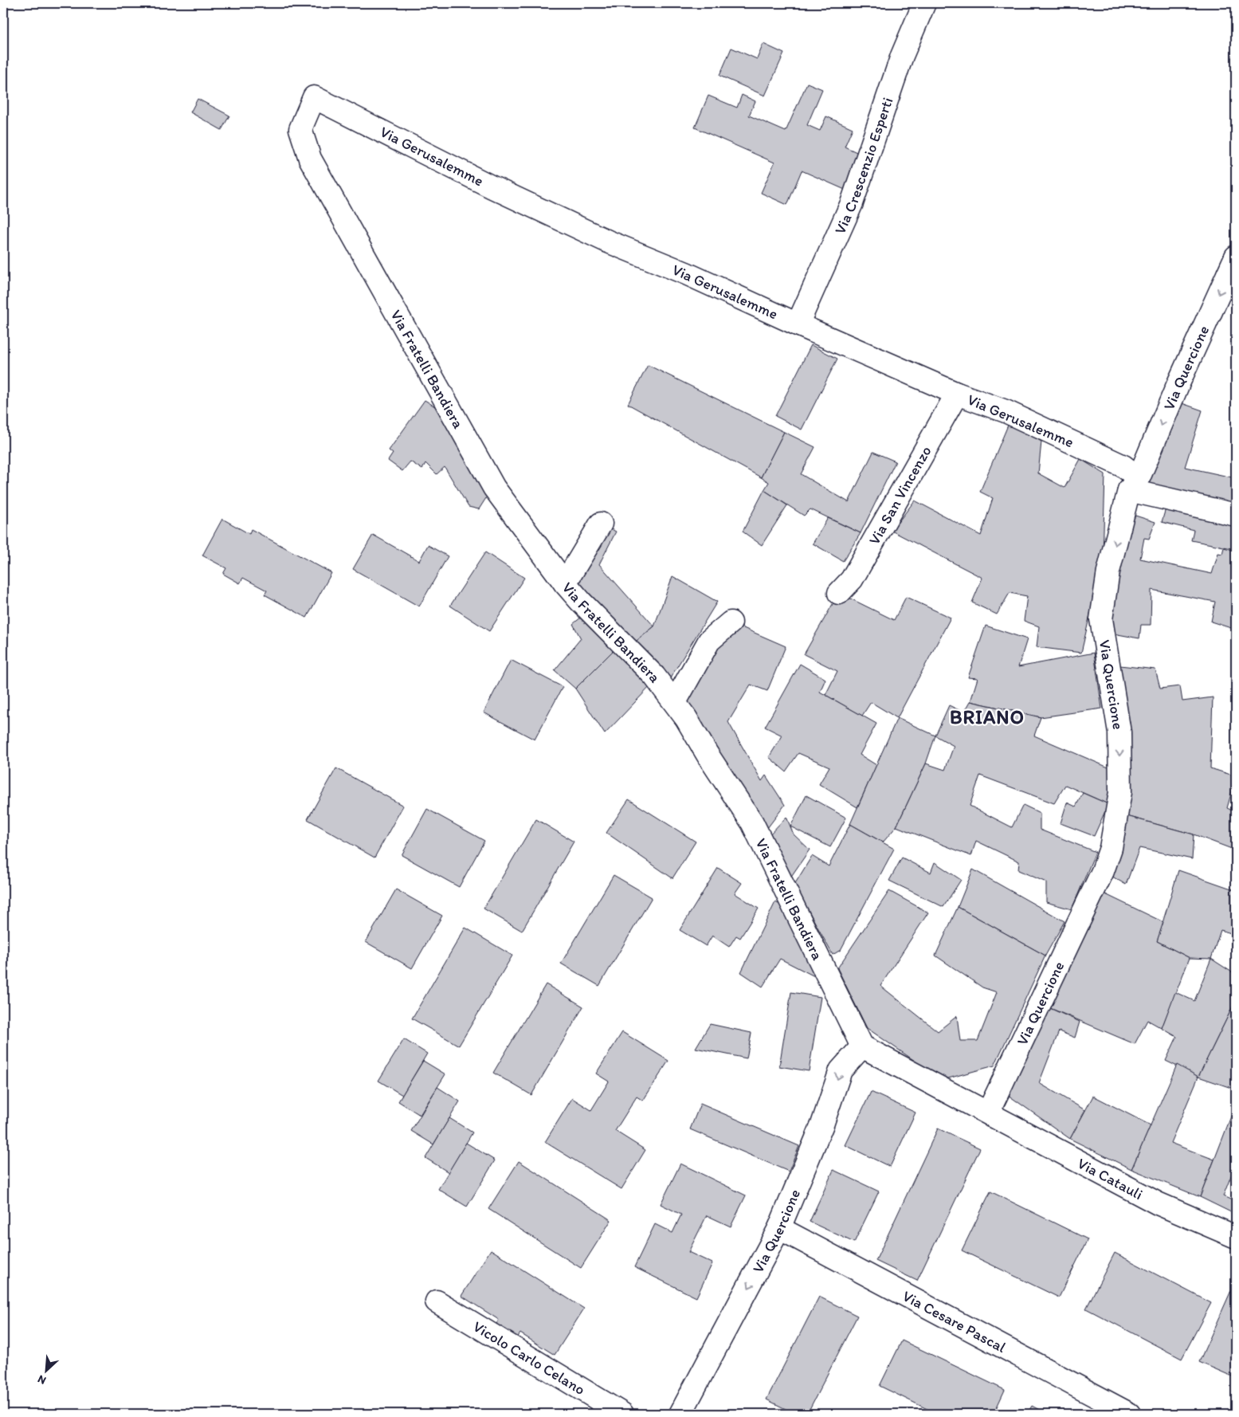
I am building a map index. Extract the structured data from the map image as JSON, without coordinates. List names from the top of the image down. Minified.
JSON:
{"streets":{"street":["Via Gerusalemme","Via Crescenzio Esperti","Via Quercione","Via Fratelli Bandiera","Via San Vincenzo","Via Catauli","Via Cesare Pascal","Vicolo Carlo Celano"]},"crossings":[["Via Gerusalemme","Via Crescenzio Esperti"],["Via Gerusalemme","Via Quercione"],["Via Gerusalemme","Via Fratelli Bandiera"],["Via Gerusalemme","Via San Vincenzo"],["Via Quercione","Via Fratelli Bandiera"],["Via Quercione","Via Catauli"],["Via Quercione","Via Cesare Pascal"]],"one_way":["Via Quercione"],"districts":["BRIANO"],"north":"bottom left"}
